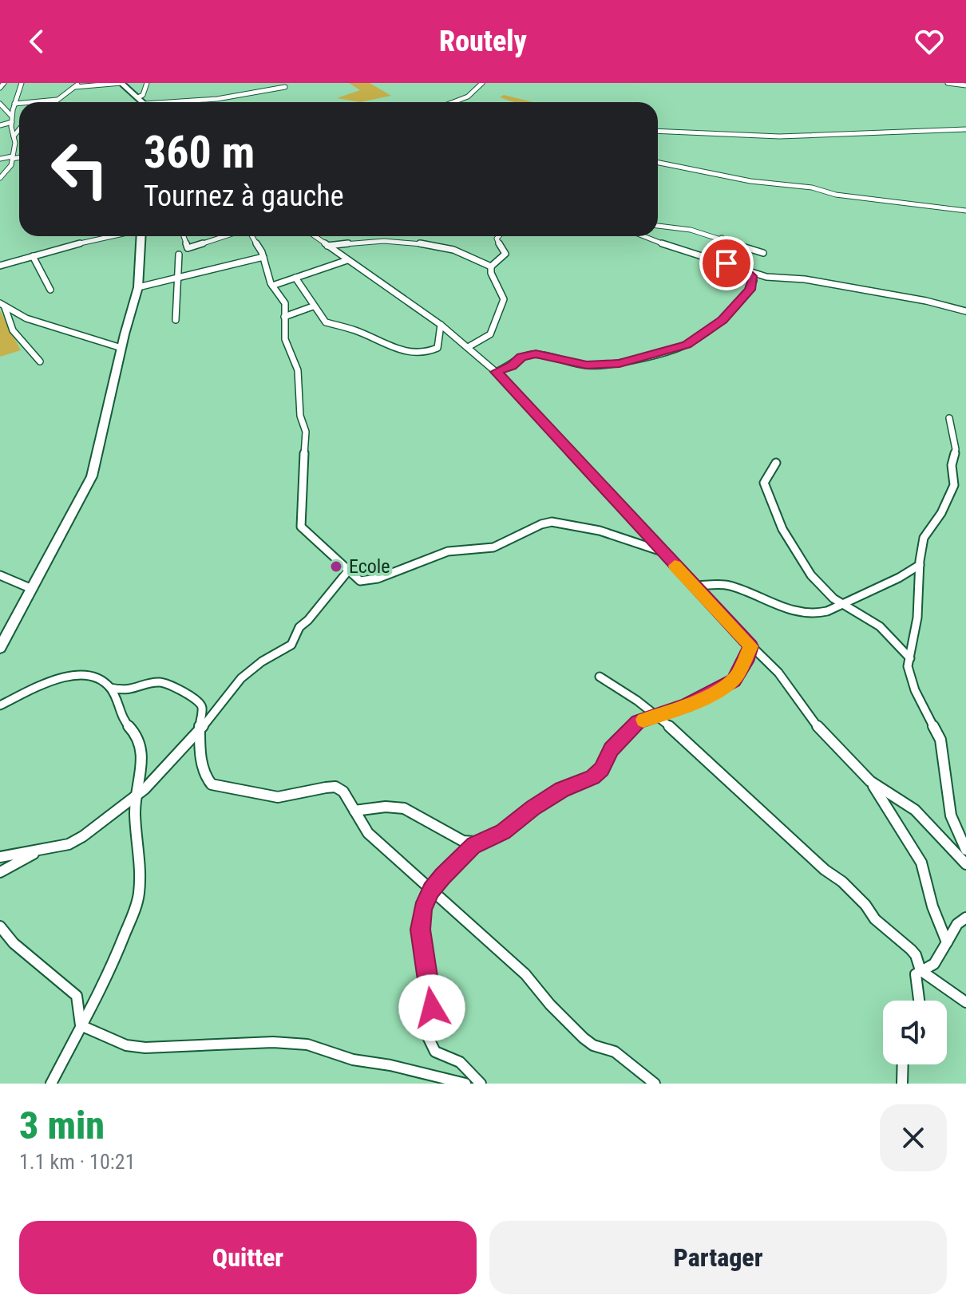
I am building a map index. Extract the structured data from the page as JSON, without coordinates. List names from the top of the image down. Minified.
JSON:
{"places":["Ecole"],"page":{"header":"Routely","turn":["360 m","Tournez à gauche"],"heading":["3 min","1.1 km · 10:21"],"buttons":["Quitter","Partager"]}}
